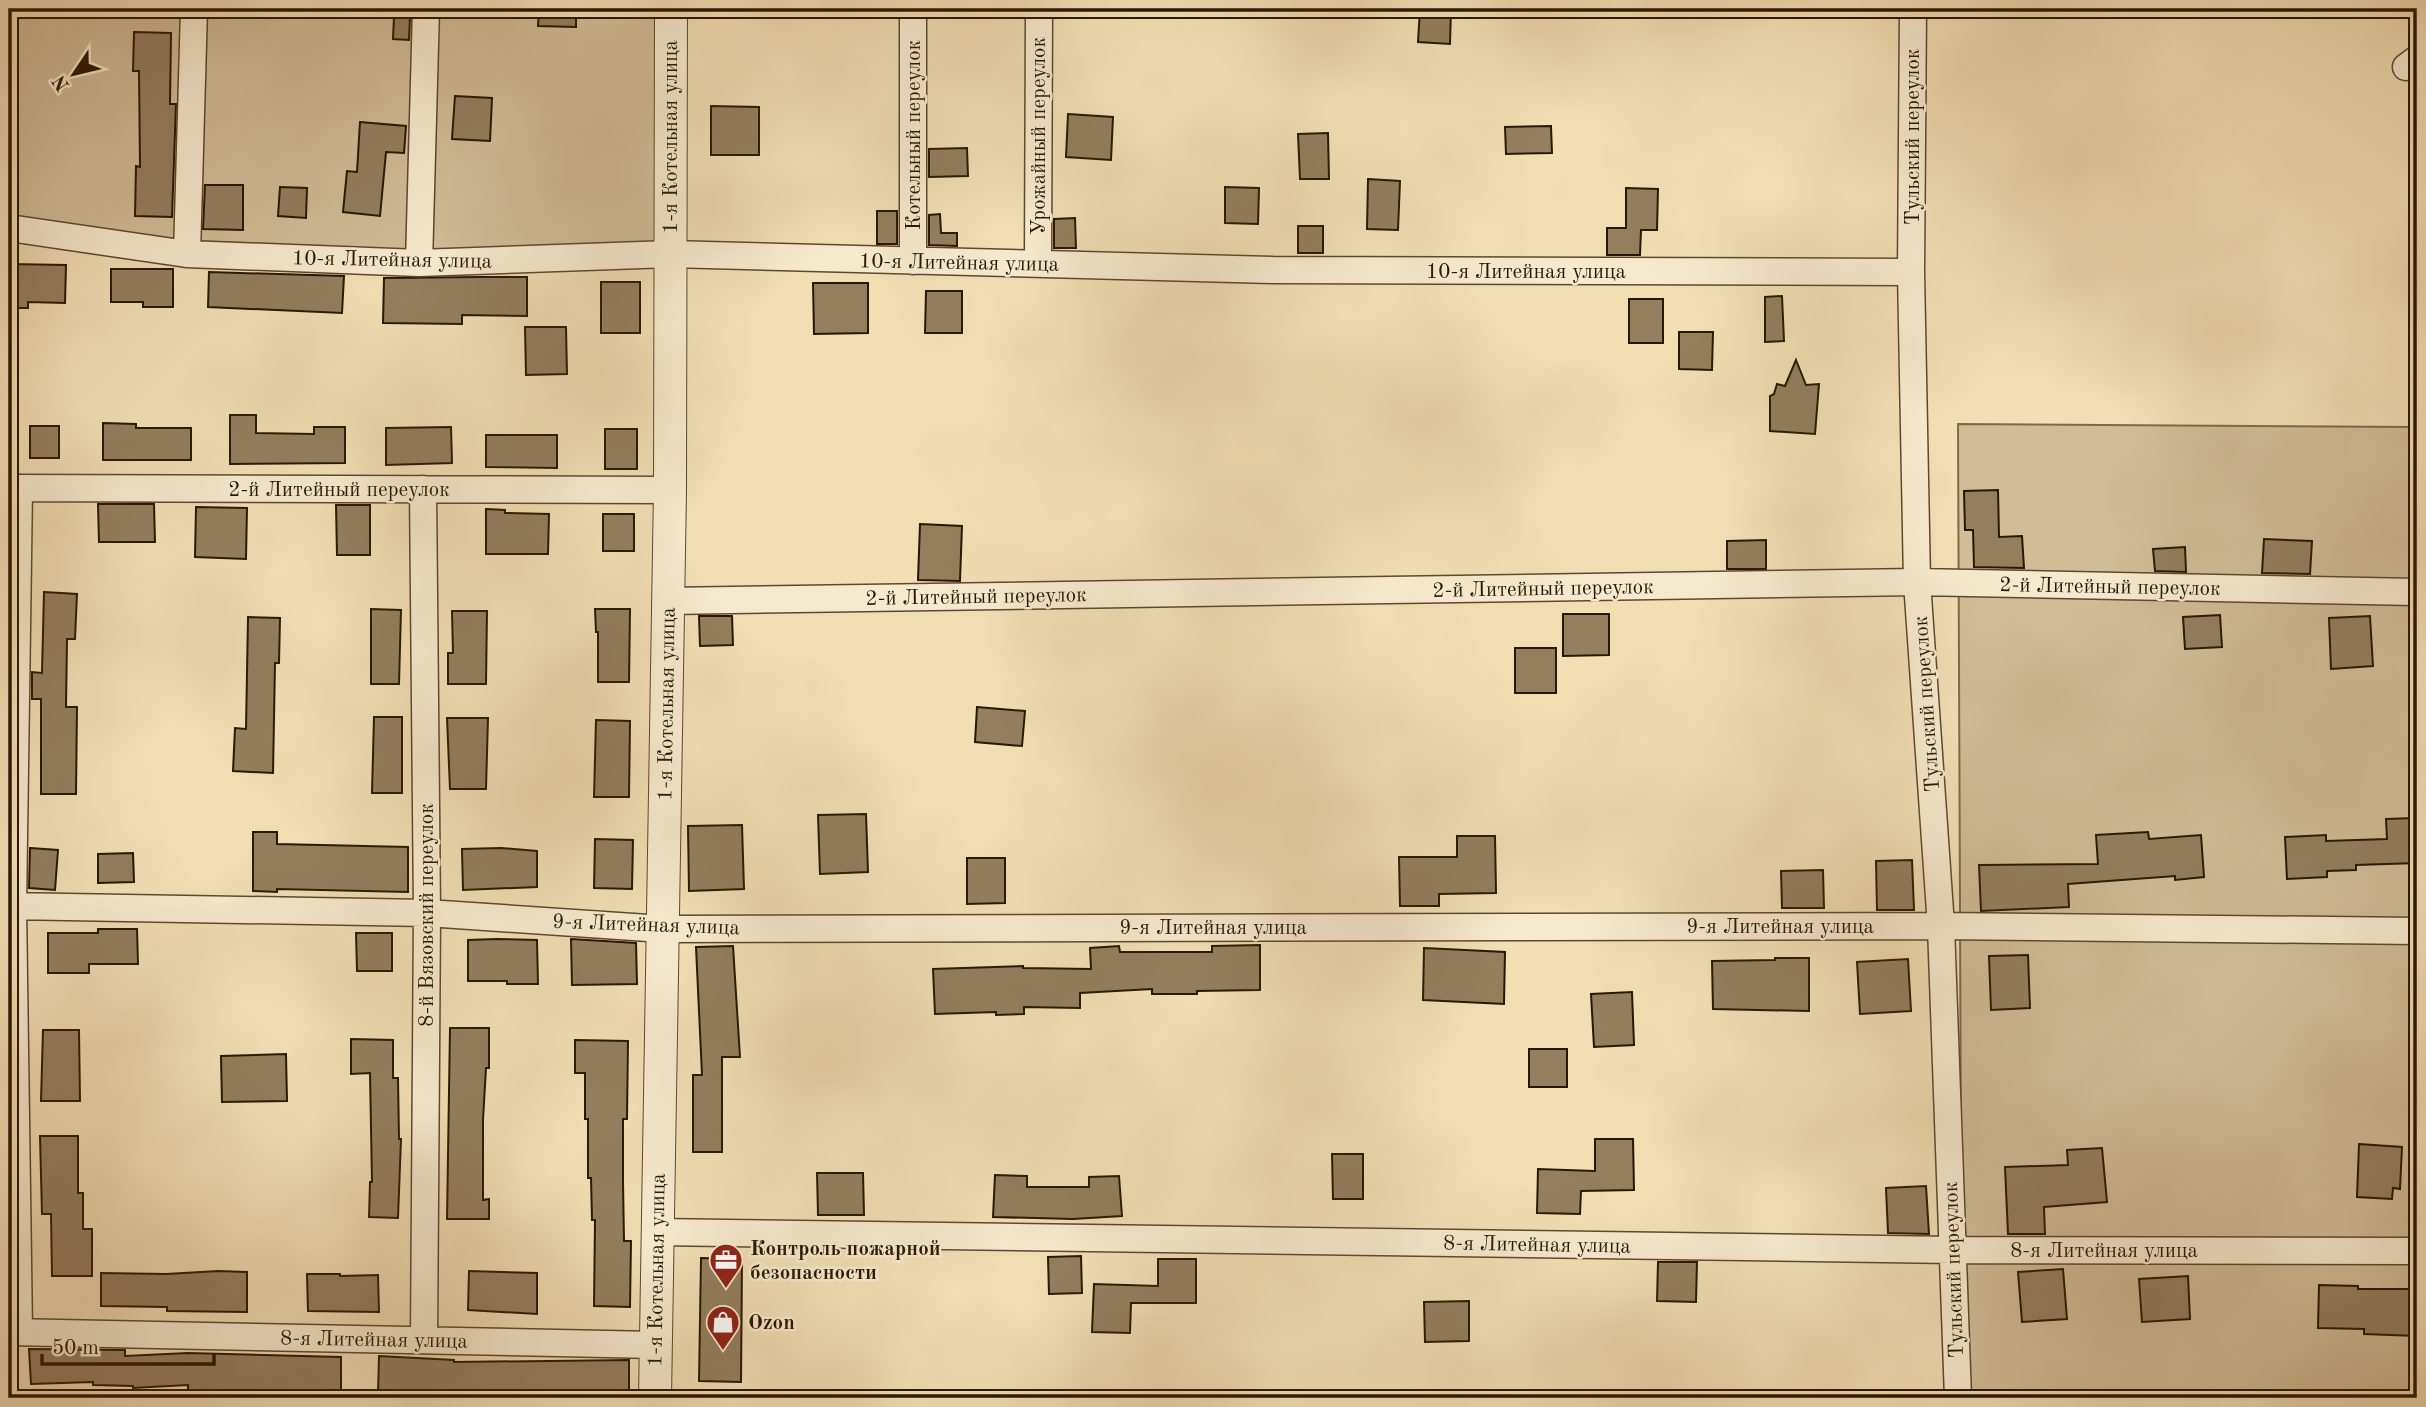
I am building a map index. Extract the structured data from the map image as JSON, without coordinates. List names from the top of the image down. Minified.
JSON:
{"streets":{"street":["Котельный переулок","Урожайный переулок","1-я Котельная улица","Тульский переулок","10-я Литейная улица","2-й Литейный переулок","8-й Вязовский переулок","9-я Литейная улица","8-я Литейная улица"]},"crossings":[["Котельный переулок","10-я Литейная улица"],["Урожайный переулок","10-я Литейная улица"],["1-я Котельная улица","10-я Литейная улица"],["1-я Котельная улица","2-й Литейный переулок"],["1-я Котельная улица","9-я Литейная улица"],["1-я Котельная улица","8-я Литейная улица"],["Тульский переулок","10-я Литейная улица"],["Тульский переулок","2-й Литейный переулок"],["Тульский переулок","9-я Литейная улица"],["Тульский переулок","8-я Литейная улица"],["2-й Литейный переулок","8-й Вязовский переулок"],["8-й Вязовский переулок","9-я Литейная улица"],["8-й Вязовский переулок","8-я Литейная улица"]],"places":{"office":["Контроль пожарной безопасности"],"shop":["Ozon"]},"scale_bar":"50 m","north":"bottom left"}
